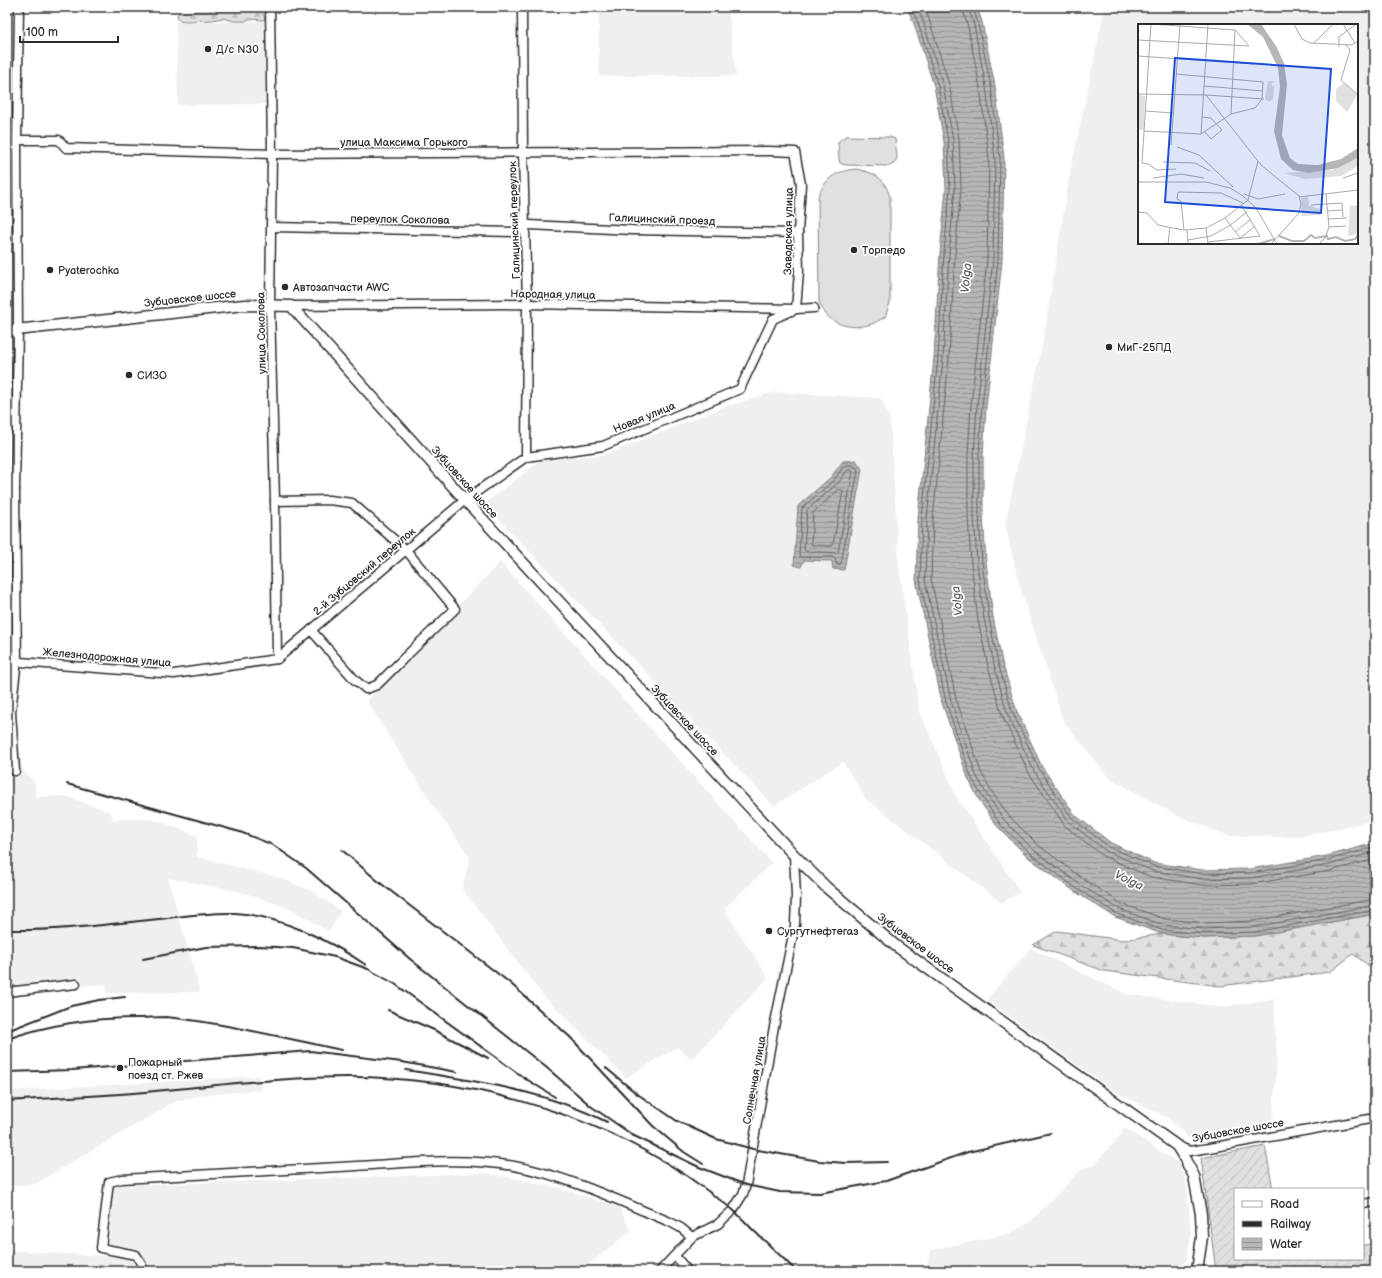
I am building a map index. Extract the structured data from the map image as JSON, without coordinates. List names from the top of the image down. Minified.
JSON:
{"streets":{"main road":["Зубцовское шоссе"],"street":["улица Максима Горького","переулок Соколова","Галицинский проезд","Галицинский переулок","Заводская улица","Народная улица","улица Соколова","Новая улица","2-й Зубцовский переулок","Железнодорожная улица","Солнечная улица"]},"crossings":[["улица Максима Горького","Галицинский переулок"],["улица Максима Горького","Заводская улица"],["улица Максима Горького","улица Соколова"],["переулок Соколова","Галицинский проезд"],["переулок Соколова","Галицинский переулок"],["переулок Соколова","улица Соколова"],["Галицинский проезд","Галицинский переулок"],["Галицинский проезд","Заводская улица"],["Галицинский переулок","Народная улица"],["Галицинский переулок","Новая улица"],["Заводская улица","Народная улица"],["Заводская улица","Новая улица"],["Народная улица","Зубцовское шоссе"],["Народная улица","Новая улица"],["Зубцовское шоссе","улица Соколова"],["Зубцовское шоссе","Новая улица"],["Зубцовское шоссе","2-й Зубцовский переулок"],["Зубцовское шоссе","Солнечная улица"],["улица Соколова","2-й Зубцовский переулок"],["улица Соколова","Железнодорожная улица"],["Новая улица","2-й Зубцовский переулок"],["2-й Зубцовский переулок","Железнодорожная улица"]],"water":["Volga"],"places":["Д/с N30","Торпедо","Pyaterochka","Автозапчасти AWC","МиГ-25ПД","СИЗО","Сургутнефтегаз","Пожарный поезд ст. Ржев"],"legend":["Road","Railway","Water"],"scale_bar":"100 m"}
